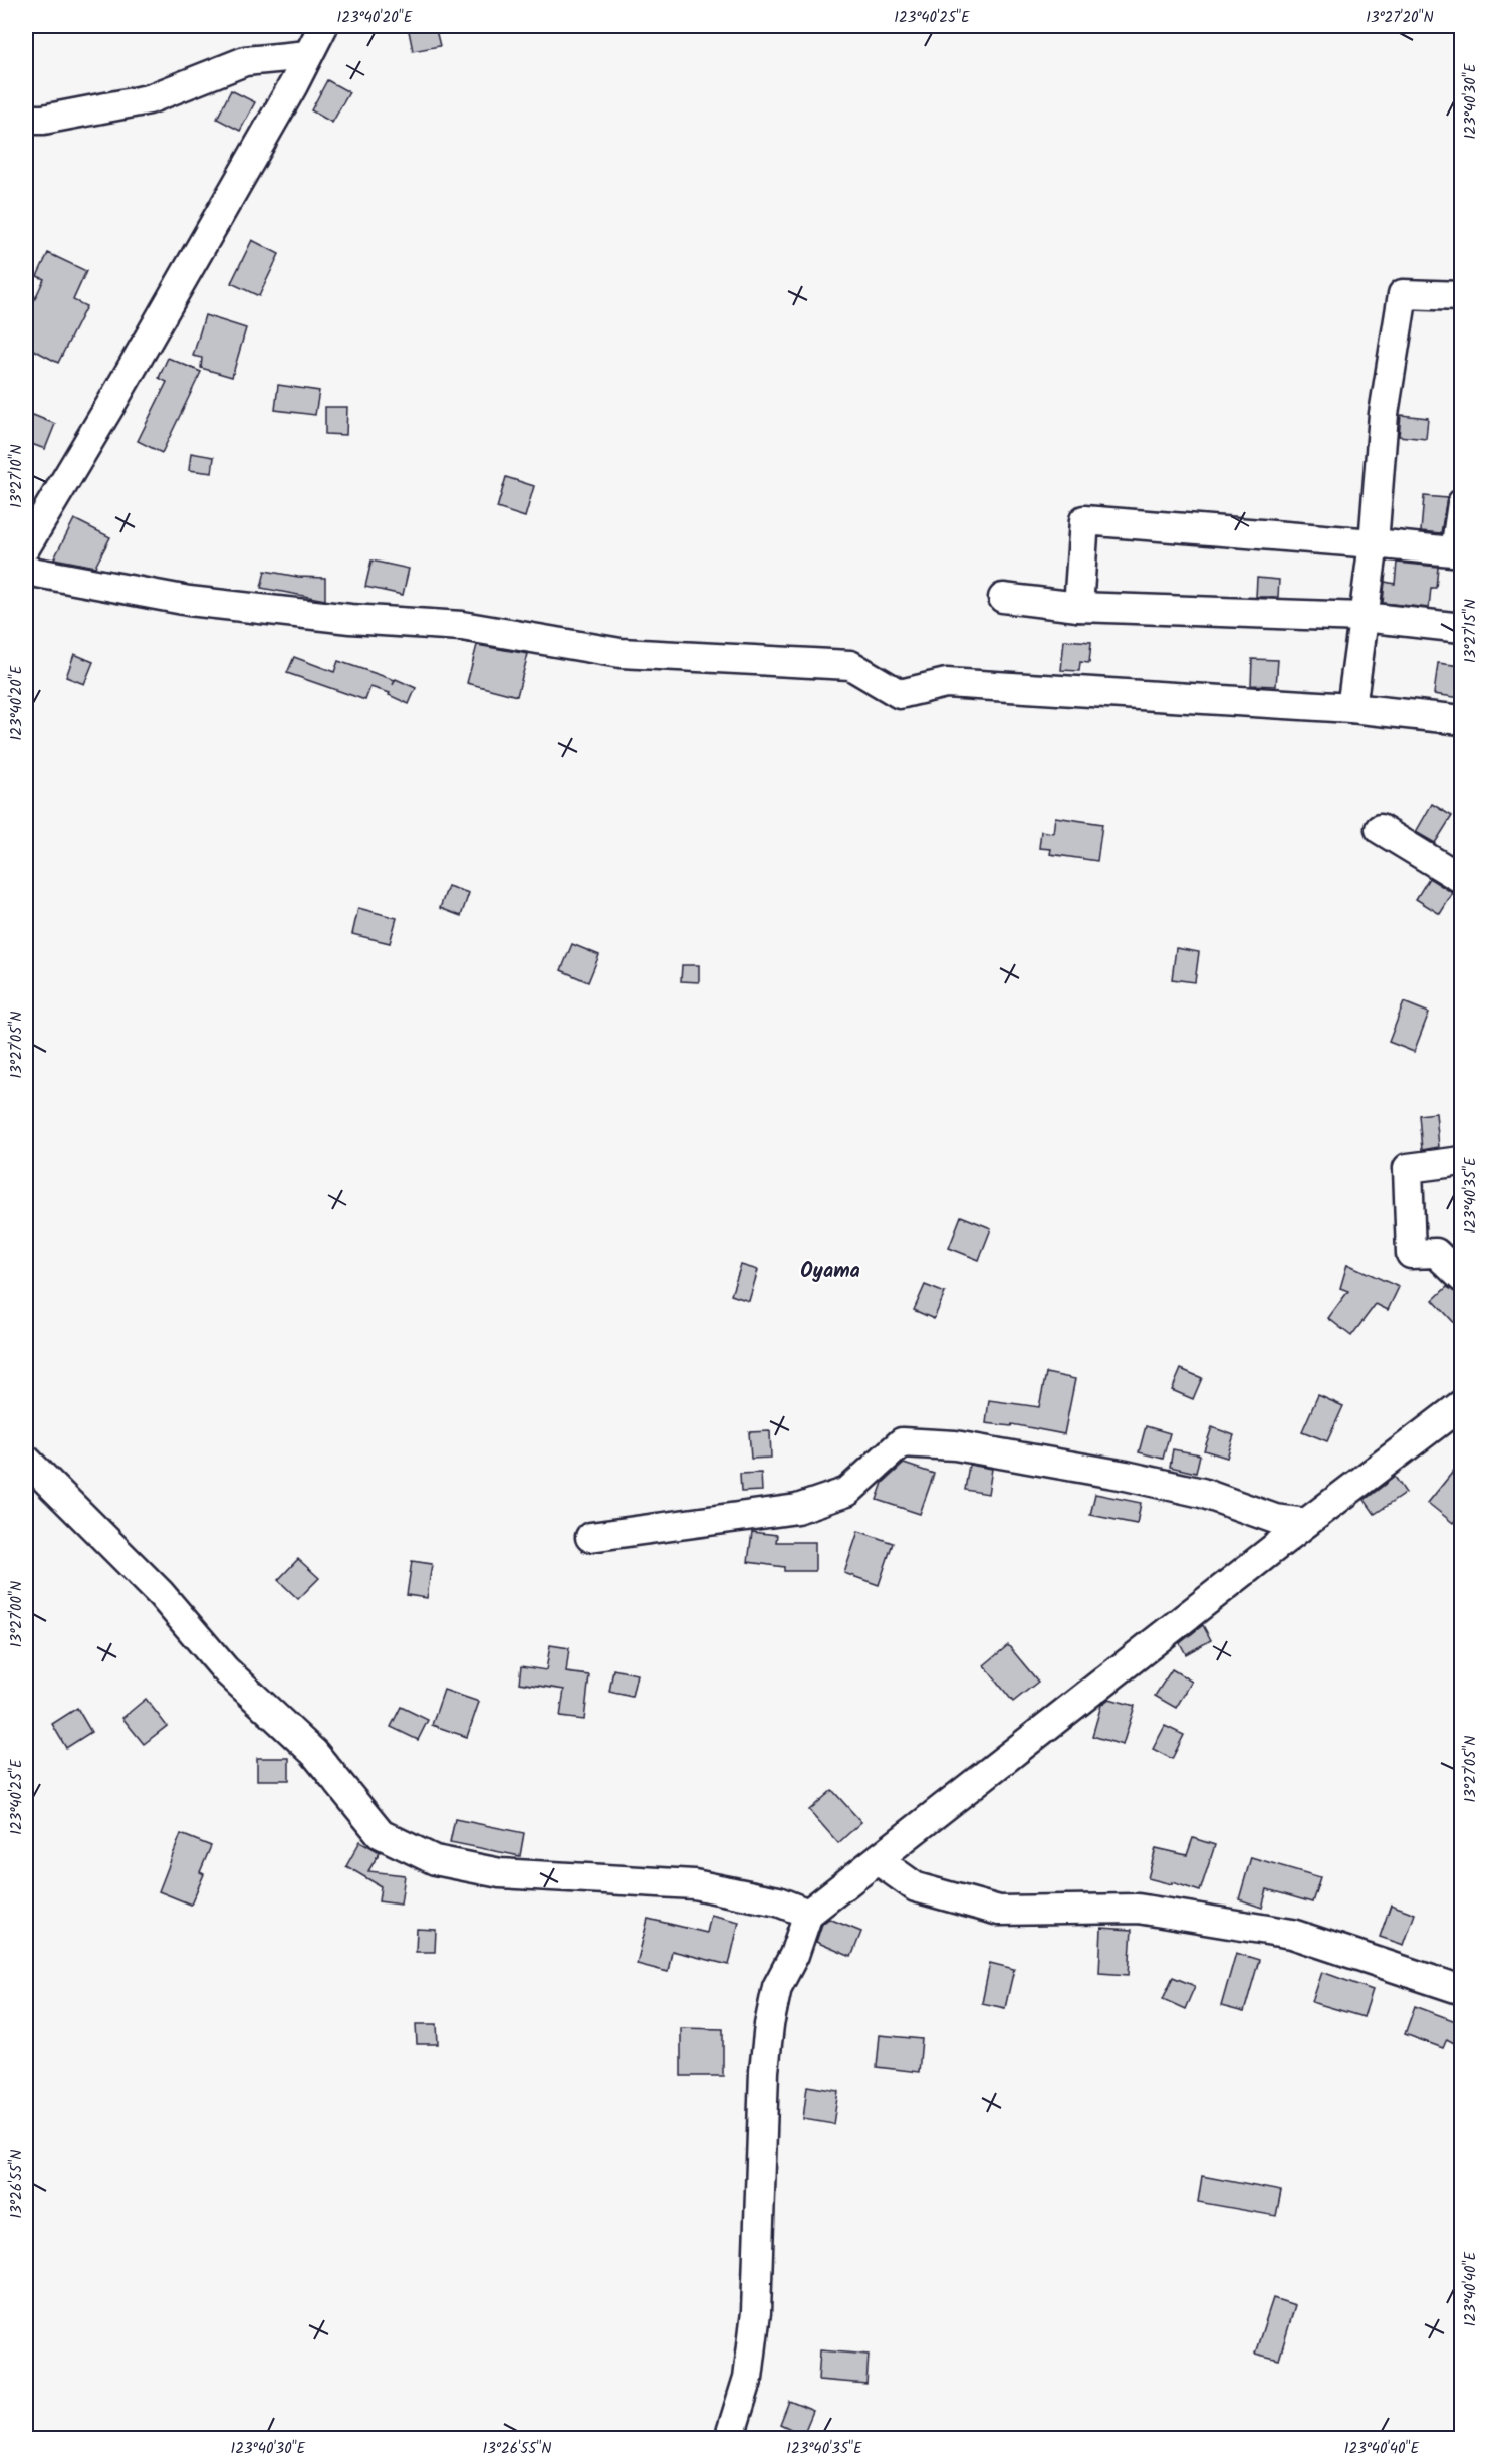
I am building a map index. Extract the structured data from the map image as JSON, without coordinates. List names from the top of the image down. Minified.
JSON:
{"districts":["Oyama"],"coordinates":["123°40'20\"E","123°40'25\"E","13°27'20\"N","123°40'30\"E","13°27'10\"N","13°27'15\"N","13°27'05\"N","123°40'35\"E","13°27'00\"N","13°26'55\"N","123°40'40\"E"]}
